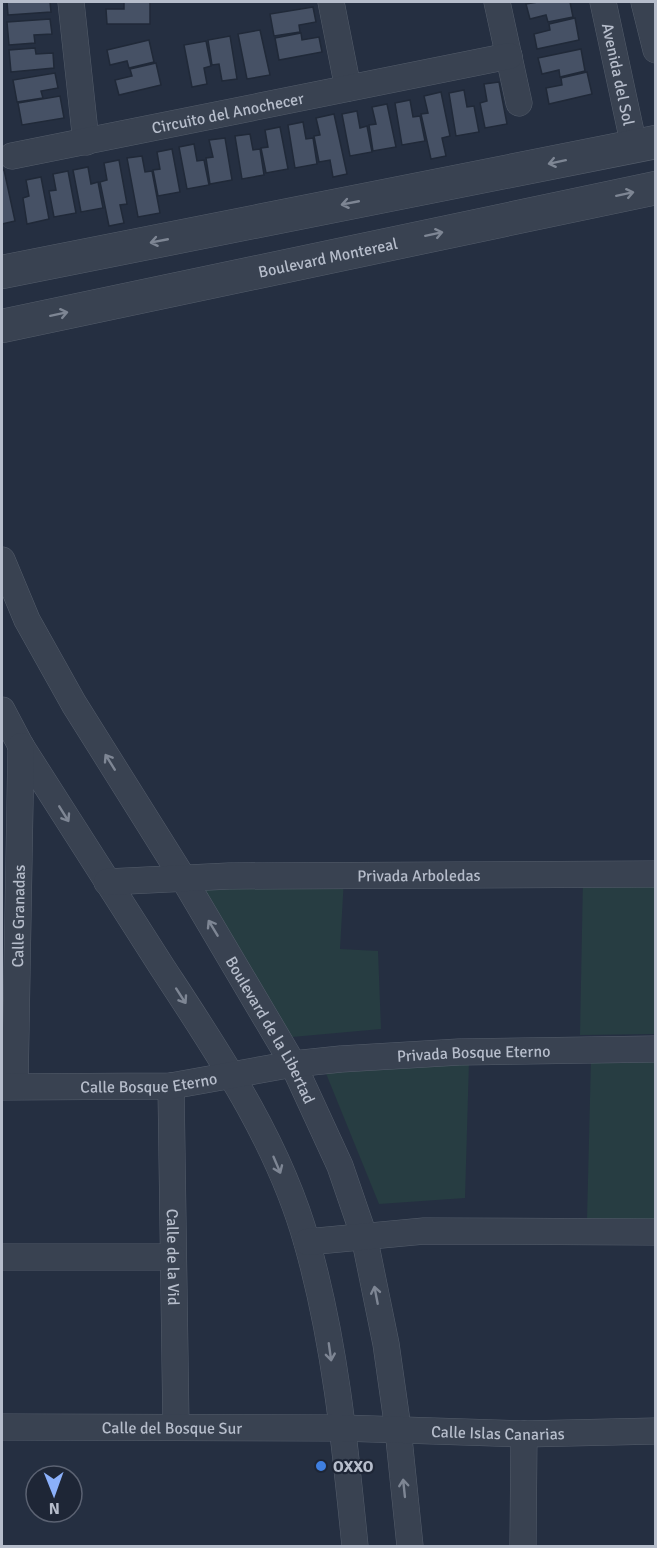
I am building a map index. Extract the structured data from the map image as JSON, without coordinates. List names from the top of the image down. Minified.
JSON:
{"streets":{"street":["Avenida del Sol","Circuito del Anochecer","Boulevard Montereal","Privada Arboledas","Calle Granadas","Boulevard de la Libertad","Privada Bosque Eterno","Calle Bosque Eterno","Calle de la Vid","Calle del Bosque Sur","Calle Islas Canarias"]},"crossings":[["Privada Arboledas","Boulevard de la Libertad"],["Calle Granadas","Calle Bosque Eterno"],["Boulevard de la Libertad","Privada Bosque Eterno"],["Boulevard de la Libertad","Calle Bosque Eterno"],["Boulevard de la Libertad","Calle Islas Canarias"],["Privada Bosque Eterno","Calle Bosque Eterno"],["Calle Bosque Eterno","Calle de la Vid"],["Calle de la Vid","Calle del Bosque Sur"],["Calle del Bosque Sur","Calle Islas Canarias"]],"places":["OXXO"],"north":"bottom"}
